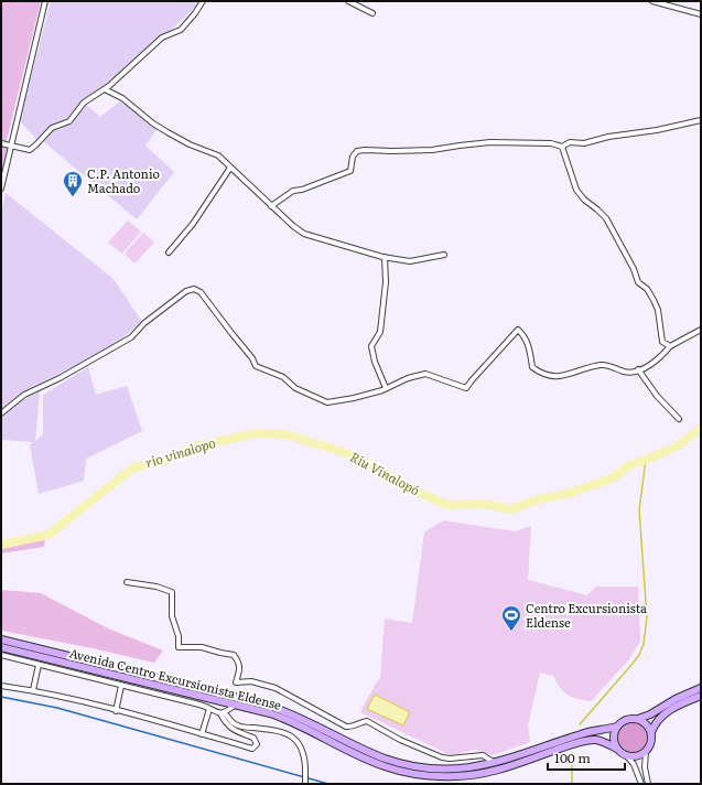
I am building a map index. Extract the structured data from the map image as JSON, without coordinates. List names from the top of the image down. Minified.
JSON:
{"streets":{"street":["Avenida Centro Excursionista Eldense"]},"water":["rio vinalopo","Riu Vinalopó"],"places":{"building":["C.P. Antonio Machado"],"sports":["Centro Excursionista Eldense"]},"scale_bar":"100 m"}
